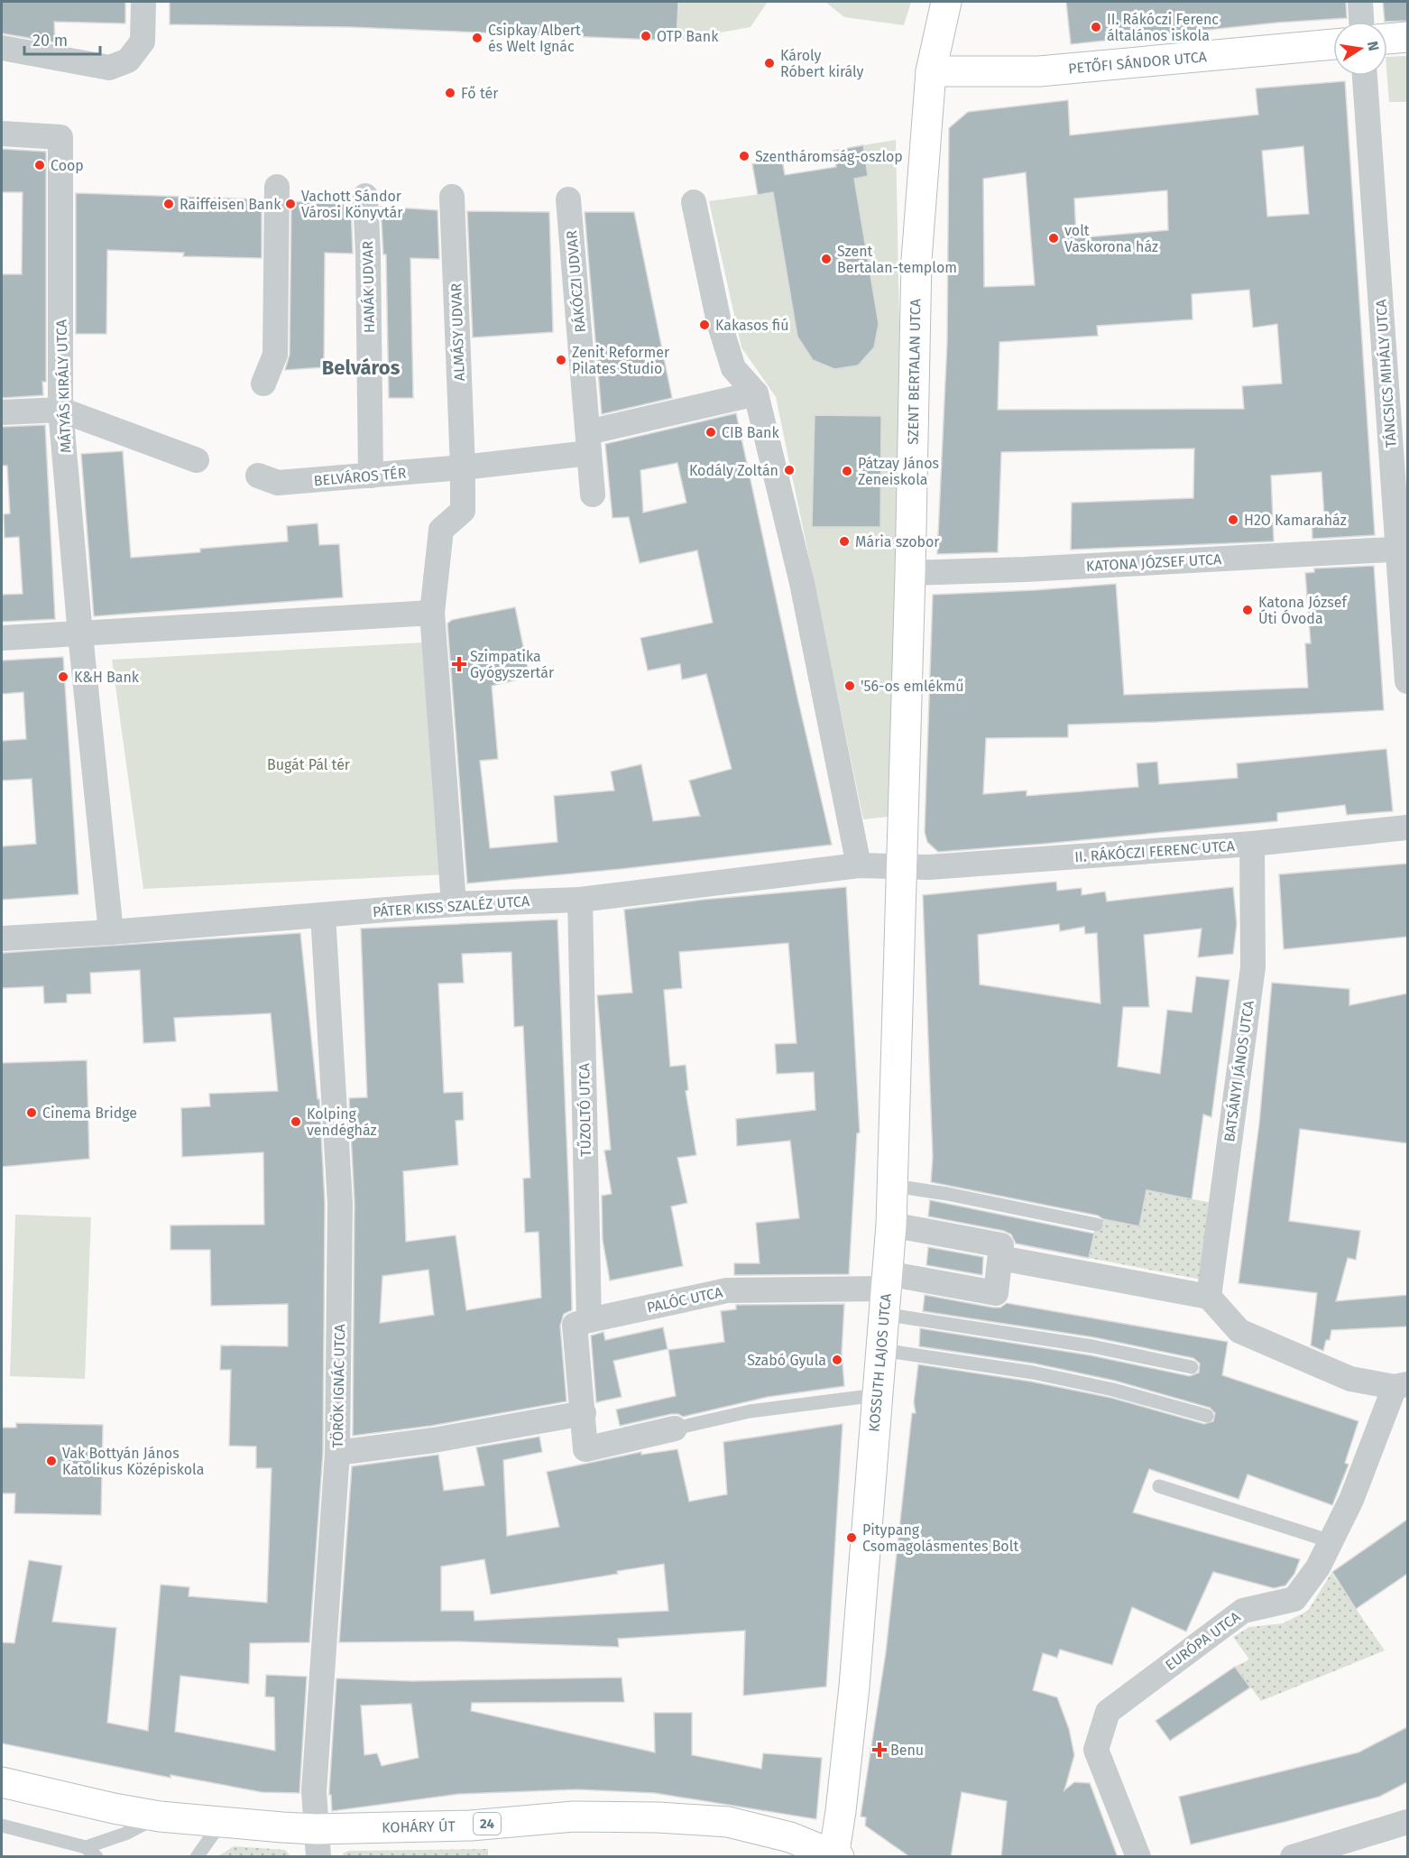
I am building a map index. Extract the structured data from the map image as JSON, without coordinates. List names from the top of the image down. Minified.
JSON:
{"streets":{"main road":["PETŐFI SÁNDOR UTCA","SZENT BERTALAN UTCA","KOSSUTH LAJOS UTCA","24","KOHÁRY ÚT"],"street":["RÁKÓCZI UDVAR","HANÁK UDVAR","ALMÁSY UDVAR","TÁNCSICS MIHÁLY UTCA","MÁTYÁS KIRÁLY UTCA","BELVÁROS TÉR","KATONA JÓZSEF UTCA","II. RÁKÓCZI FERENC UTCA","PÁTER KISS SZALÉZ UTCA","BATSÁNYI JÁNOS UTCA","TŰZOLTÓ UTCA","PALÓC UTCA","TÖRÖK IGNÁC UTCA","EURÓPA UTCA"]},"crossings":[["PETŐFI SÁNDOR UTCA","SZENT BERTALAN UTCA"],["RÁKÓCZI UDVAR","BELVÁROS TÉR"],["HANÁK UDVAR","BELVÁROS TÉR"],["ALMÁSY UDVAR","BELVÁROS TÉR"],["SZENT BERTALAN UTCA","KATONA JÓZSEF UTCA"],["SZENT BERTALAN UTCA","II. RÁKÓCZI FERENC UTCA"],["SZENT BERTALAN UTCA","PÁTER KISS SZALÉZ UTCA"],["SZENT BERTALAN UTCA","KOSSUTH LAJOS UTCA"],["TÁNCSICS MIHÁLY UTCA","KATONA JÓZSEF UTCA"],["II. RÁKÓCZI FERENC UTCA","PÁTER KISS SZALÉZ UTCA"],["II. RÁKÓCZI FERENC UTCA","BATSÁNYI JÁNOS UTCA"],["II. RÁKÓCZI FERENC UTCA","KOSSUTH LAJOS UTCA"],["PÁTER KISS SZALÉZ UTCA","TŰZOLTÓ UTCA"],["PÁTER KISS SZALÉZ UTCA","KOSSUTH LAJOS UTCA"],["PÁTER KISS SZALÉZ UTCA","TÖRÖK IGNÁC UTCA"],["TŰZOLTÓ UTCA","PALÓC UTCA"],["PALÓC UTCA","KOSSUTH LAJOS UTCA"],["KOSSUTH LAJOS UTCA","KOHÁRY ÚT"],["TÖRÖK IGNÁC UTCA","KOHÁRY ÚT"]],"districts":["Belváros"],"parks":["Bugát Pál tér"],"places":{"other":["II. Rákóczi Ferenc általános iskola","OTP Bank","Csipkay Albert és Welt Ignác","Károly Róbert király","Fő tér","Szentháromság-oszlop","Coop","Raiffeisen Bank","Vachott Sándor Városi Könyvtár","volt Vaskorona ház","Szent Bertalan-templom","Kakasos fiú","Zenit Reformer Pilates Studio","CIB Bank","Kodály Zoltán","Pátzay János Zeneiskola","H2O Kamaraház","Mária szobor","Katona József Úti Óvoda","K&H Bank","'56-os emlékmű","Cinema Bridge","Kolping vendégház","Szabó Gyula","Vak Bottyán János Katolikus Középiskola","Pitypang Csomagolásmentes Bolt"],"health":["Szimpatika Gyógyszertár","Benu"]},"scale_bar":"20 m","north":"right"}
